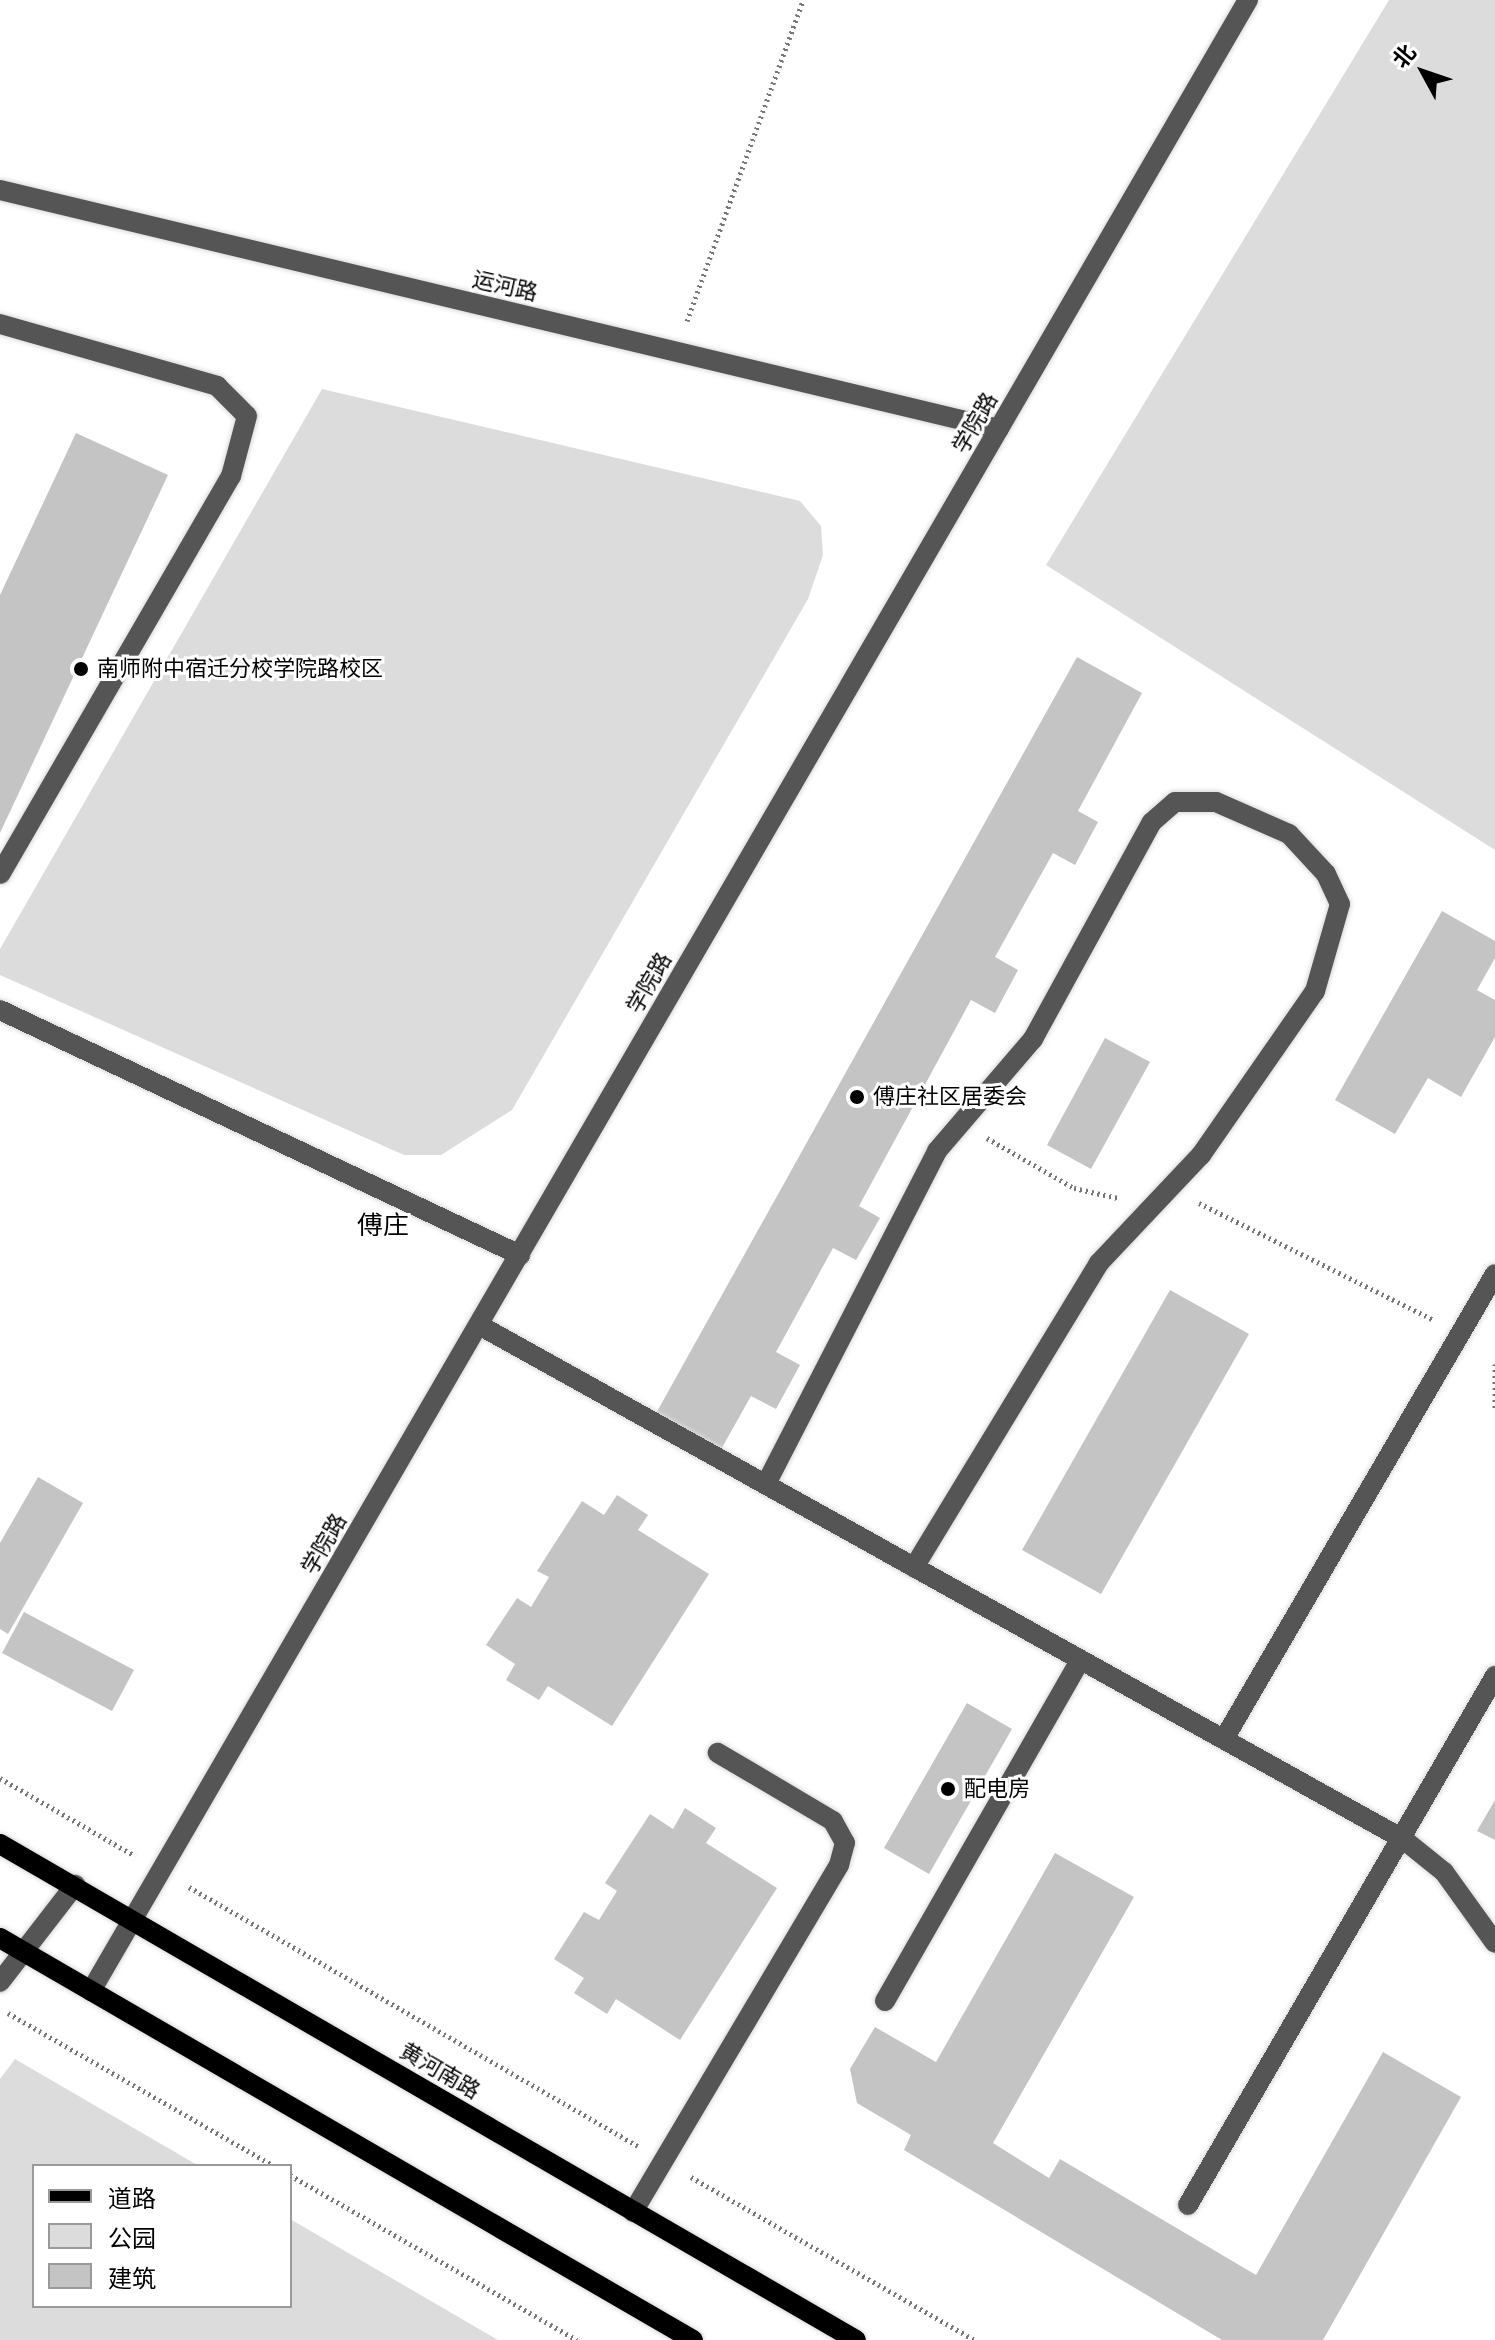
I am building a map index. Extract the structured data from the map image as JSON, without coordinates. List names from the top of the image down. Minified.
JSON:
{"streets":{"main road":["黄河南路"],"street":["运河路","学院路"]},"crossings":[["运河路","学院路"],["学院路","黄河南路"]],"districts":["傅庄"],"places":["南师附中宿迁分校学院路校区","傅庄社区居委会","配电房"],"legend":["道路","公园","建筑"],"north":"top left"}
